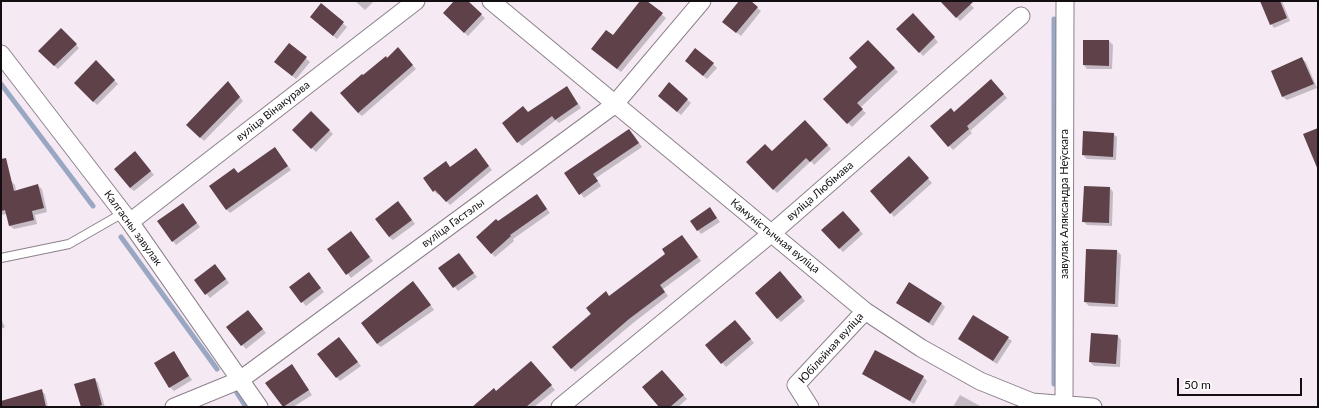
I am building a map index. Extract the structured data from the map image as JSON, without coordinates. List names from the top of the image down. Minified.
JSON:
{"streets":{"street":["вуліца Вінакурава","вуліца Любімава","завулак Аляксандра Неўскага","вуліца Гастэлы","Калгасны завулак","Камуністычная вуліца","Юбілейная вуліца"]},"crossings":[["вуліца Вінакурава","Калгасны завулак"],["вуліца Любімава","Камуністычная вуліца"],["завулак Аляксандра Неўскага","Камуністычная вуліца"],["вуліца Гастэлы","Калгасны завулак"],["вуліца Гастэлы","Камуністычная вуліца"],["Камуністычная вуліца","Юбілейная вуліца"]],"scale_bar":"50 m"}
